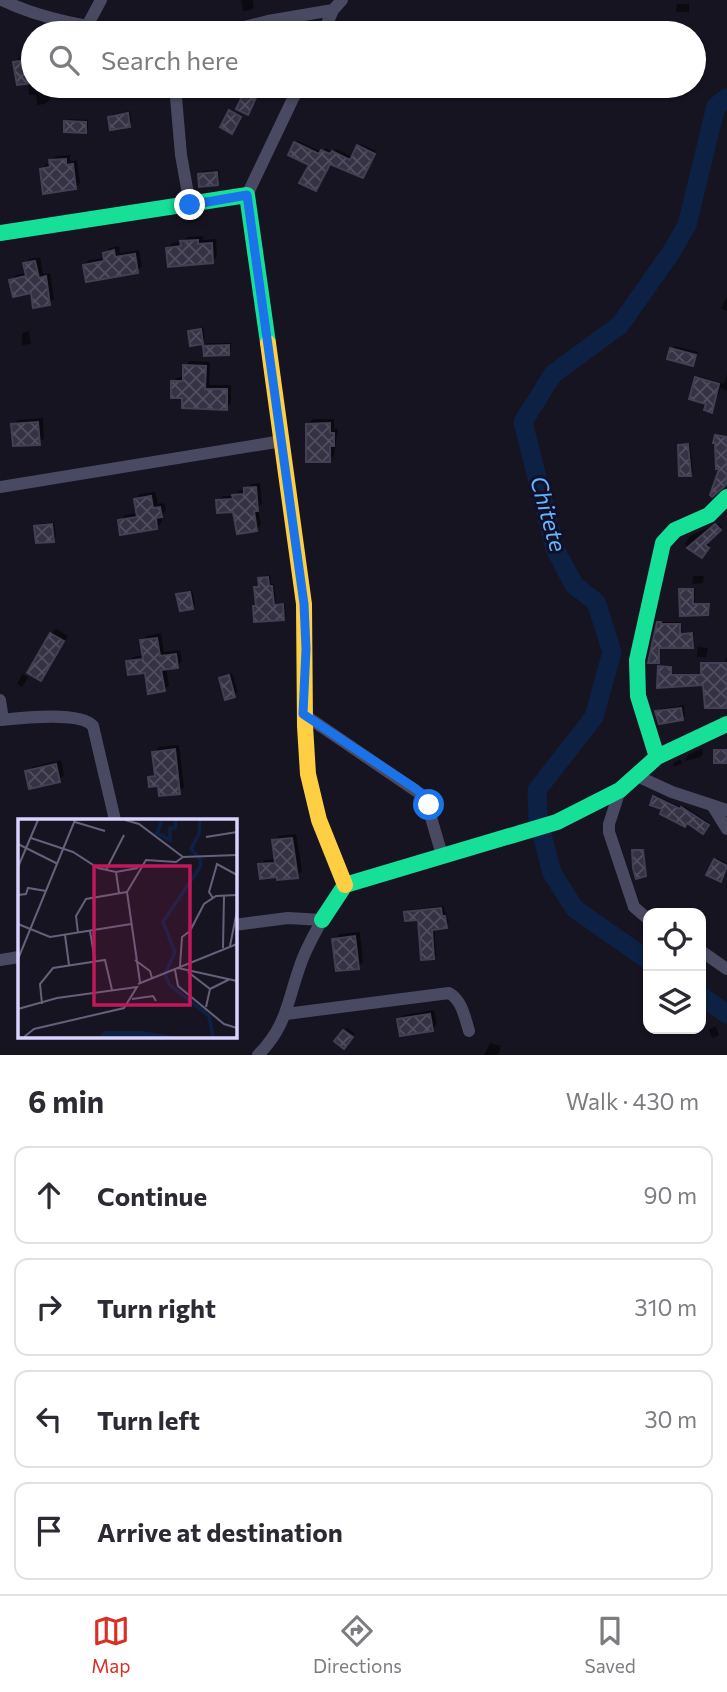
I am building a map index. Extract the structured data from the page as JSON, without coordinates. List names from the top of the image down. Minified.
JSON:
{"water":["Chitete"],"page":{"search":"Search here","heading":["6 min","Walk · 430 m"],"list":[["Continue","90 m"],["Turn right","310 m"],["Turn left","30 m"],"Arrive at destination"],"nav":["Map","Directions","Saved"]}}
